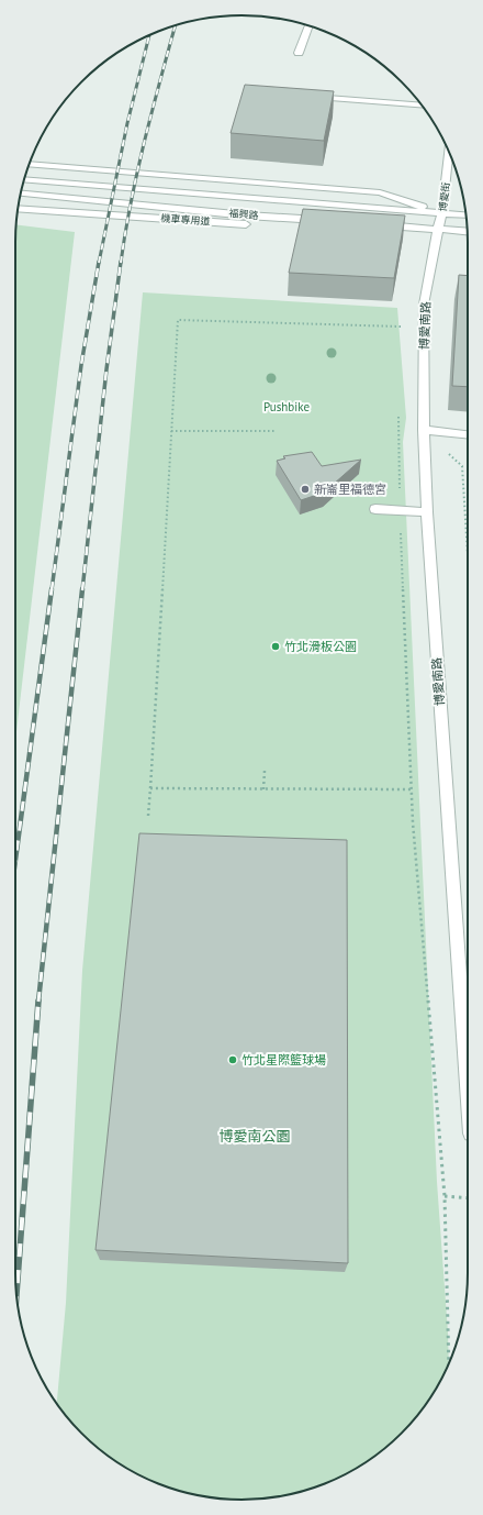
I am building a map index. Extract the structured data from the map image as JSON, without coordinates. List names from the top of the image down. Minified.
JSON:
{"streets":{"street":["博愛街","福興路","機車專用道","博愛南路"]},"crossings":[["博愛街","福興路"],["博愛街","博愛南路"]],"parks":["Pushbike","博愛南公園"],"places":["新崙里福德宮","竹北滑板公園","竹北星際籃球場"]}
